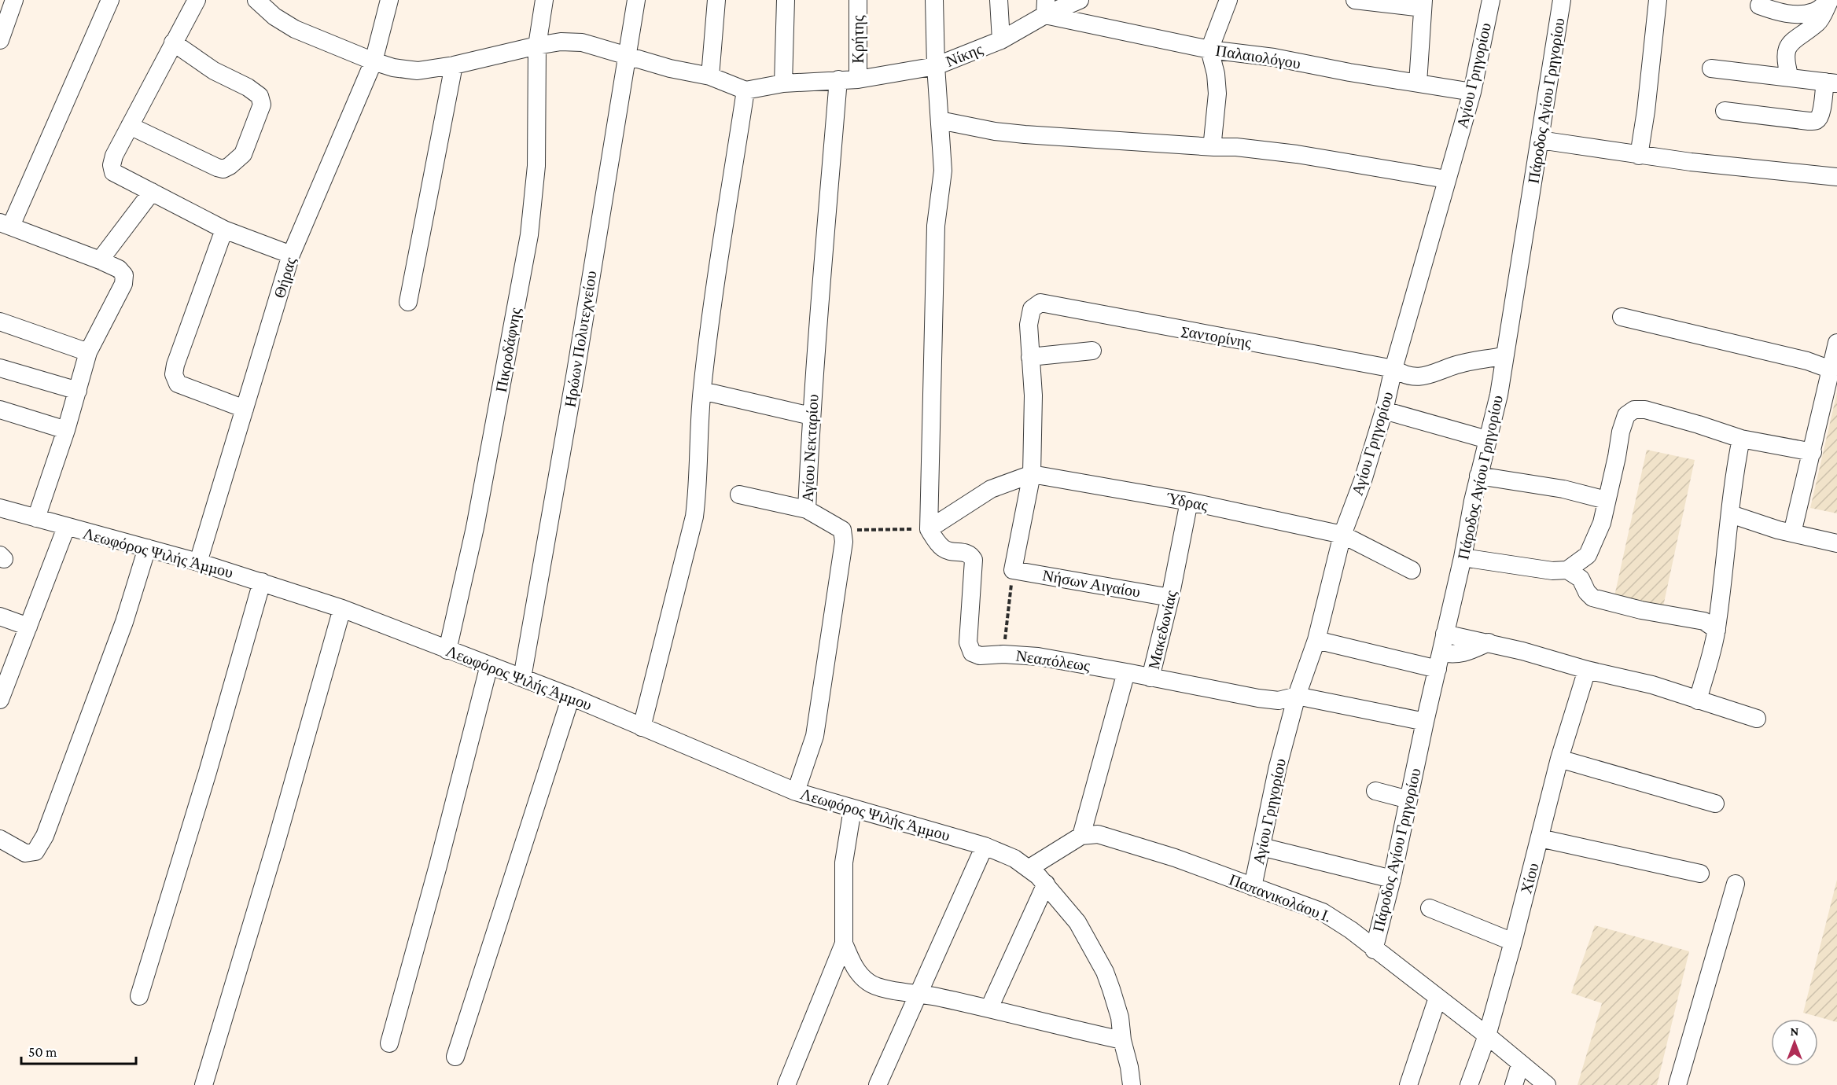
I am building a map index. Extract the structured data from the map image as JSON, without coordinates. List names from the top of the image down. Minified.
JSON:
{"streets":{"street":["Κρήτης","Νίκης","Παλαιολόγου","Αγίου Γρηγορίου","Πάροδος Αγίου Γρηγορίου","Θήρας","Σαντορίνης","Ηρώων Πολυτεχνείου","Πικροδάφνης","Αγίου Νεκταρίου","Ύδρας","Λεωφόρος Ψιλής Άμμου","Νήσων Αιγαίου","Μακεδωνίας","Νεαπόλεως","Χίου","Παπανικολάου Ι."]},"crossings":[["Κρήτης","Νίκης"],["Νίκης","Παλαιολόγου"],["Νίκης","Αγίου Νεκταρίου"],["Παλαιολόγου","Αγίου Γρηγορίου"],["Αγίου Γρηγορίου","Σαντορίνης"],["Αγίου Γρηγορίου","Ύδρας"],["Αγίου Γρηγορίου","Παπανικολάου Ι."],["Πάροδος Αγίου Γρηγορίου","Σαντορίνης"],["Πάροδος Αγίου Γρηγορίου","Παπανικολάου Ι."],["Θήρας","Λεωφόρος Ψιλής Άμμου"],["Ηρώων Πολυτεχνείου","Λεωφόρος Ψιλής Άμμου"],["Πικροδάφνης","Λεωφόρος Ψιλής Άμμου"],["Ύδρας","Μακεδωνίας"],["Νήσων Αιγαίου","Μακεδωνίας"],["Μακεδωνίας","Νεαπόλεως"],["Μακεδωνίας","Παπανικολάου Ι."],["Χίου","Παπανικολάου Ι."]],"scale_bar":"50 m","north":"top"}
